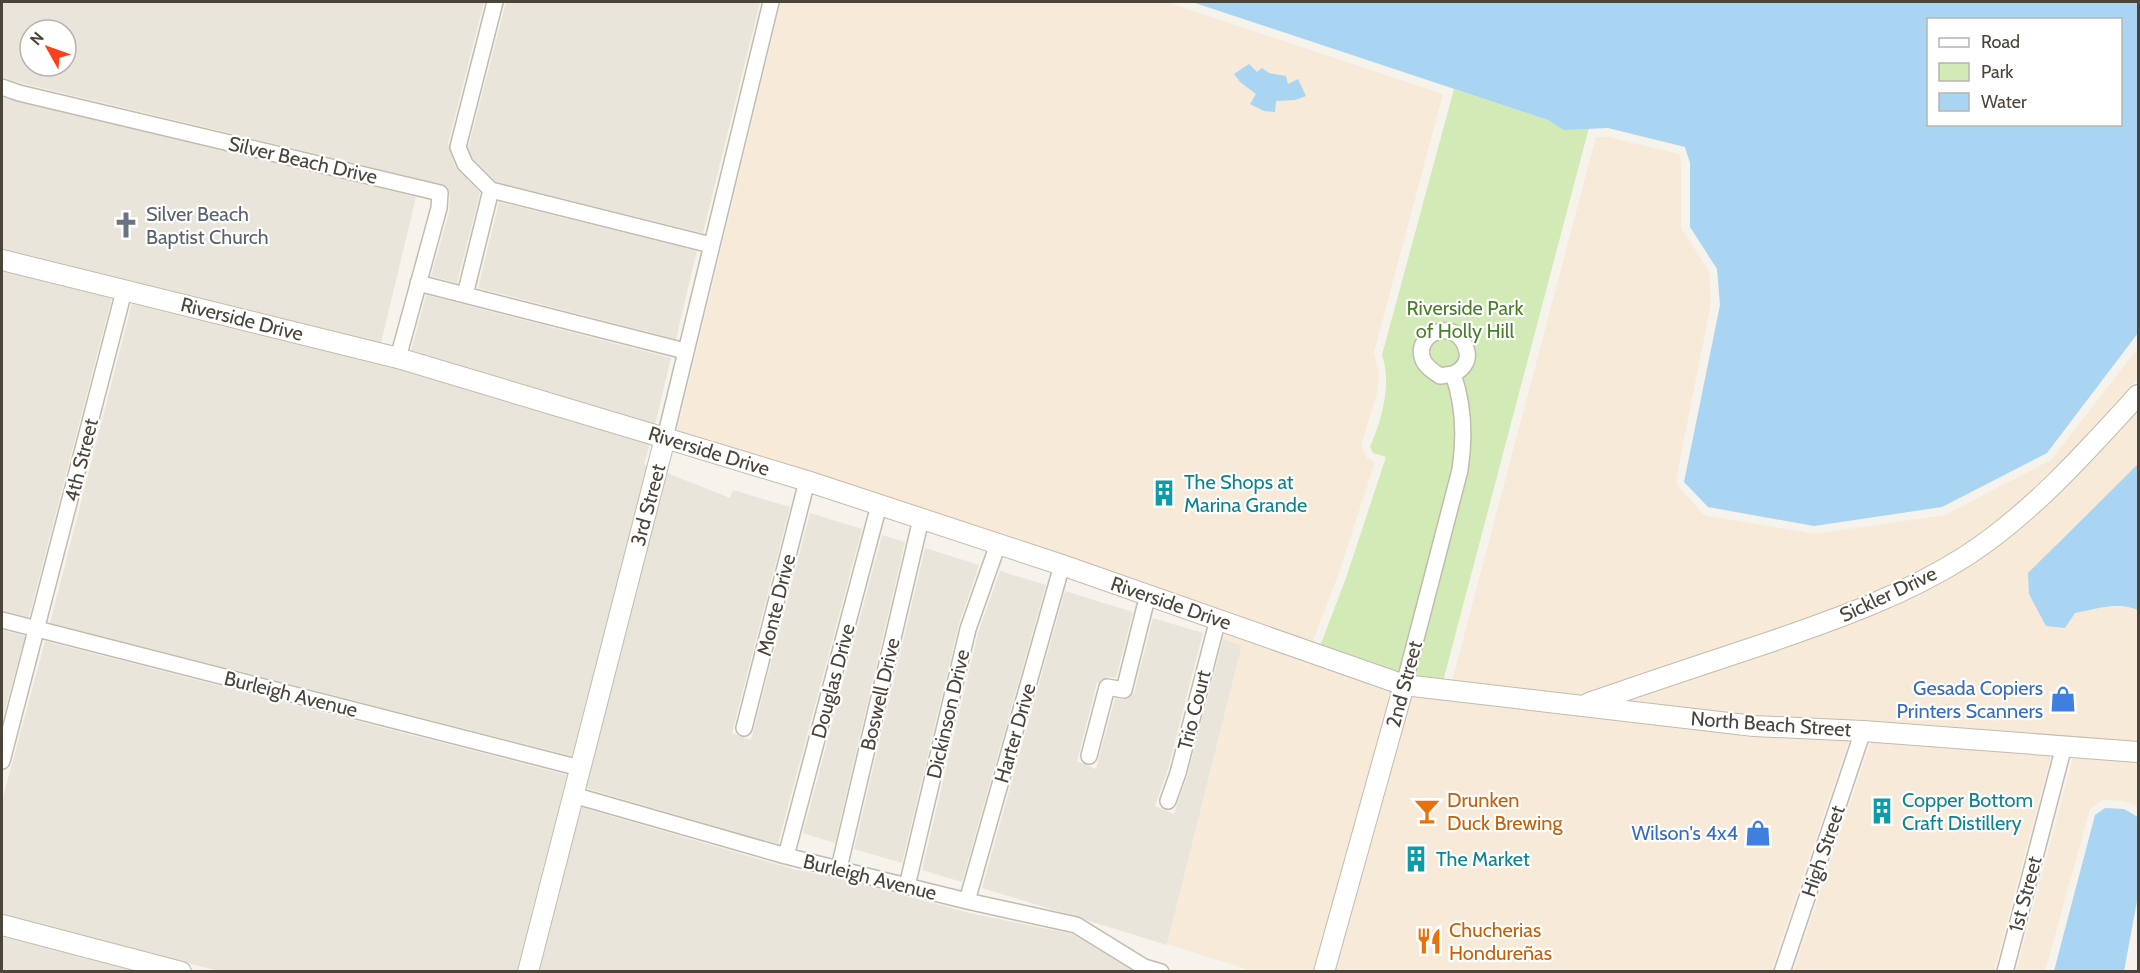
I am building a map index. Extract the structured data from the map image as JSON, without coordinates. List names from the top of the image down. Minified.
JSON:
{"streets":{"street":["Silver Beach Drive","Riverside Drive","4th Street","3rd Street","Sickler Drive","Monte Drive","Douglas Drive","2nd Street","Burleigh Avenue","Boswell Drive","Trio Court","Dickinson Drive","North Beach Street","Harter Drive","High Street","1st Street"]},"crossings":[["Silver Beach Drive","Riverside Drive"],["Riverside Drive","4th Street"],["Riverside Drive","3rd Street"],["Riverside Drive","Monte Drive"],["Riverside Drive","Douglas Drive"],["Riverside Drive","2nd Street"],["Riverside Drive","Boswell Drive"],["Riverside Drive","Trio Court"],["Riverside Drive","Dickinson Drive"],["Riverside Drive","North Beach Street"],["Riverside Drive","Harter Drive"],["4th Street","Burleigh Avenue"],["3rd Street","Burleigh Avenue"],["Sickler Drive","North Beach Street"],["Douglas Drive","Burleigh Avenue"],["2nd Street","North Beach Street"],["Burleigh Avenue","Boswell Drive"],["Burleigh Avenue","Dickinson Drive"],["Burleigh Avenue","Harter Drive"],["North Beach Street","High Street"],["North Beach Street","1st Street"]],"parks":["Riverside Park of Holly Hill"],"places":{"church":["Silver Beach Baptist Church"],"building":["The Shops at Marina Grande","Copper Bottom Craft Distillery","The Market"],"shop":["Gesada Copiers Printers Scanners","Wilson's 4x4"],"bar":["Drunken Duck Brewing"],"restaurant":["Chucherias Hondureñas"]},"legend":["Road","Park","Water"],"north":"top left"}
